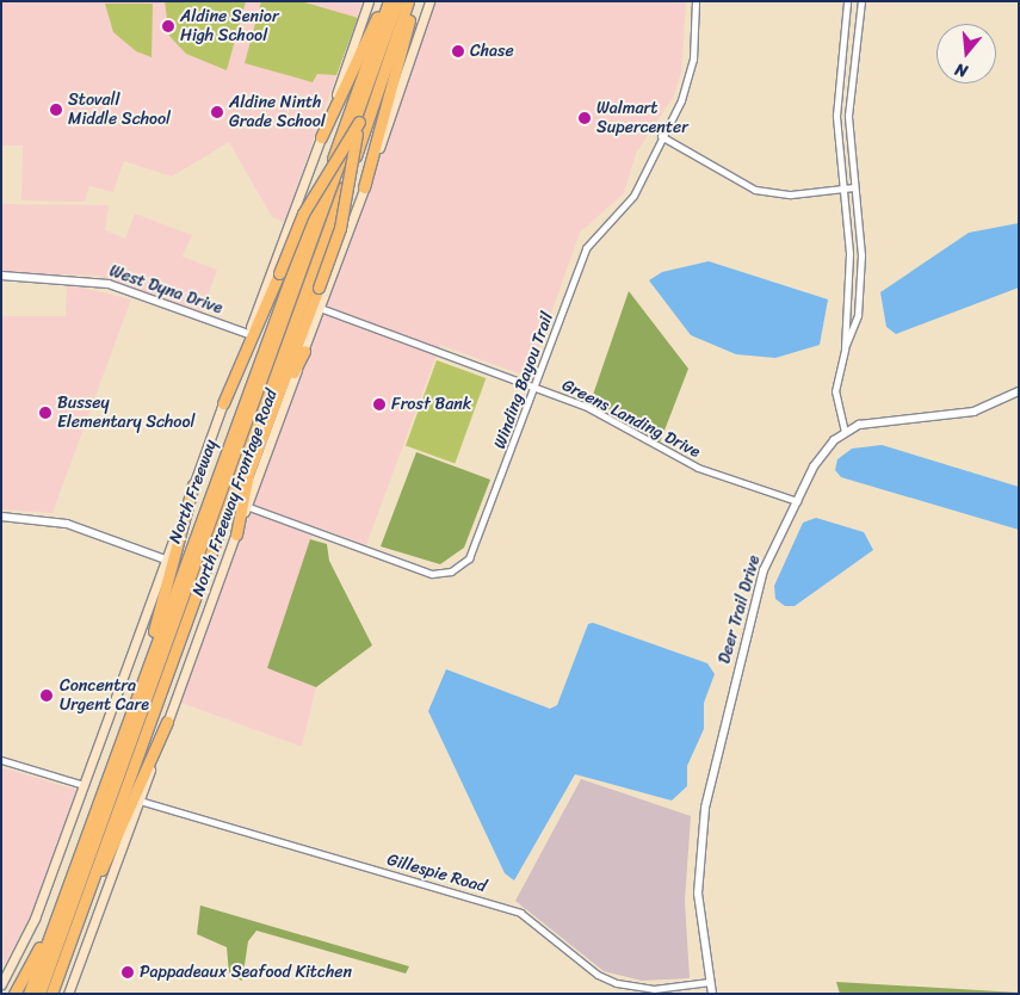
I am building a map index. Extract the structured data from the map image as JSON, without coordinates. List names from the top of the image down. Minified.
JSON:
{"streets":{"highway":["North Freeway"],"main road":["North Freeway Frontage Road"],"street":["West Dyna Drive","Winding Bayou Trail","Greens Landing Drive","Deer Trail Drive","Gillespie Road"]},"crossings":[["Winding Bayou Trail","Greens Landing Drive"],["Winding Bayou Trail","North Freeway Frontage Road"],["Greens Landing Drive","North Freeway Frontage Road"],["Greens Landing Drive","Deer Trail Drive"],["North Freeway Frontage Road","Gillespie Road"],["Deer Trail Drive","Gillespie Road"]],"places":["Aldine Senior High School","Chase","Stovall Middle School","Aldine Ninth Grade School","Walmart Supercenter","Frost Bank","Bussey Elementary School","Concentra Urgent Care","Pappadeaux Seafood Kitchen"],"north":"bottom"}
